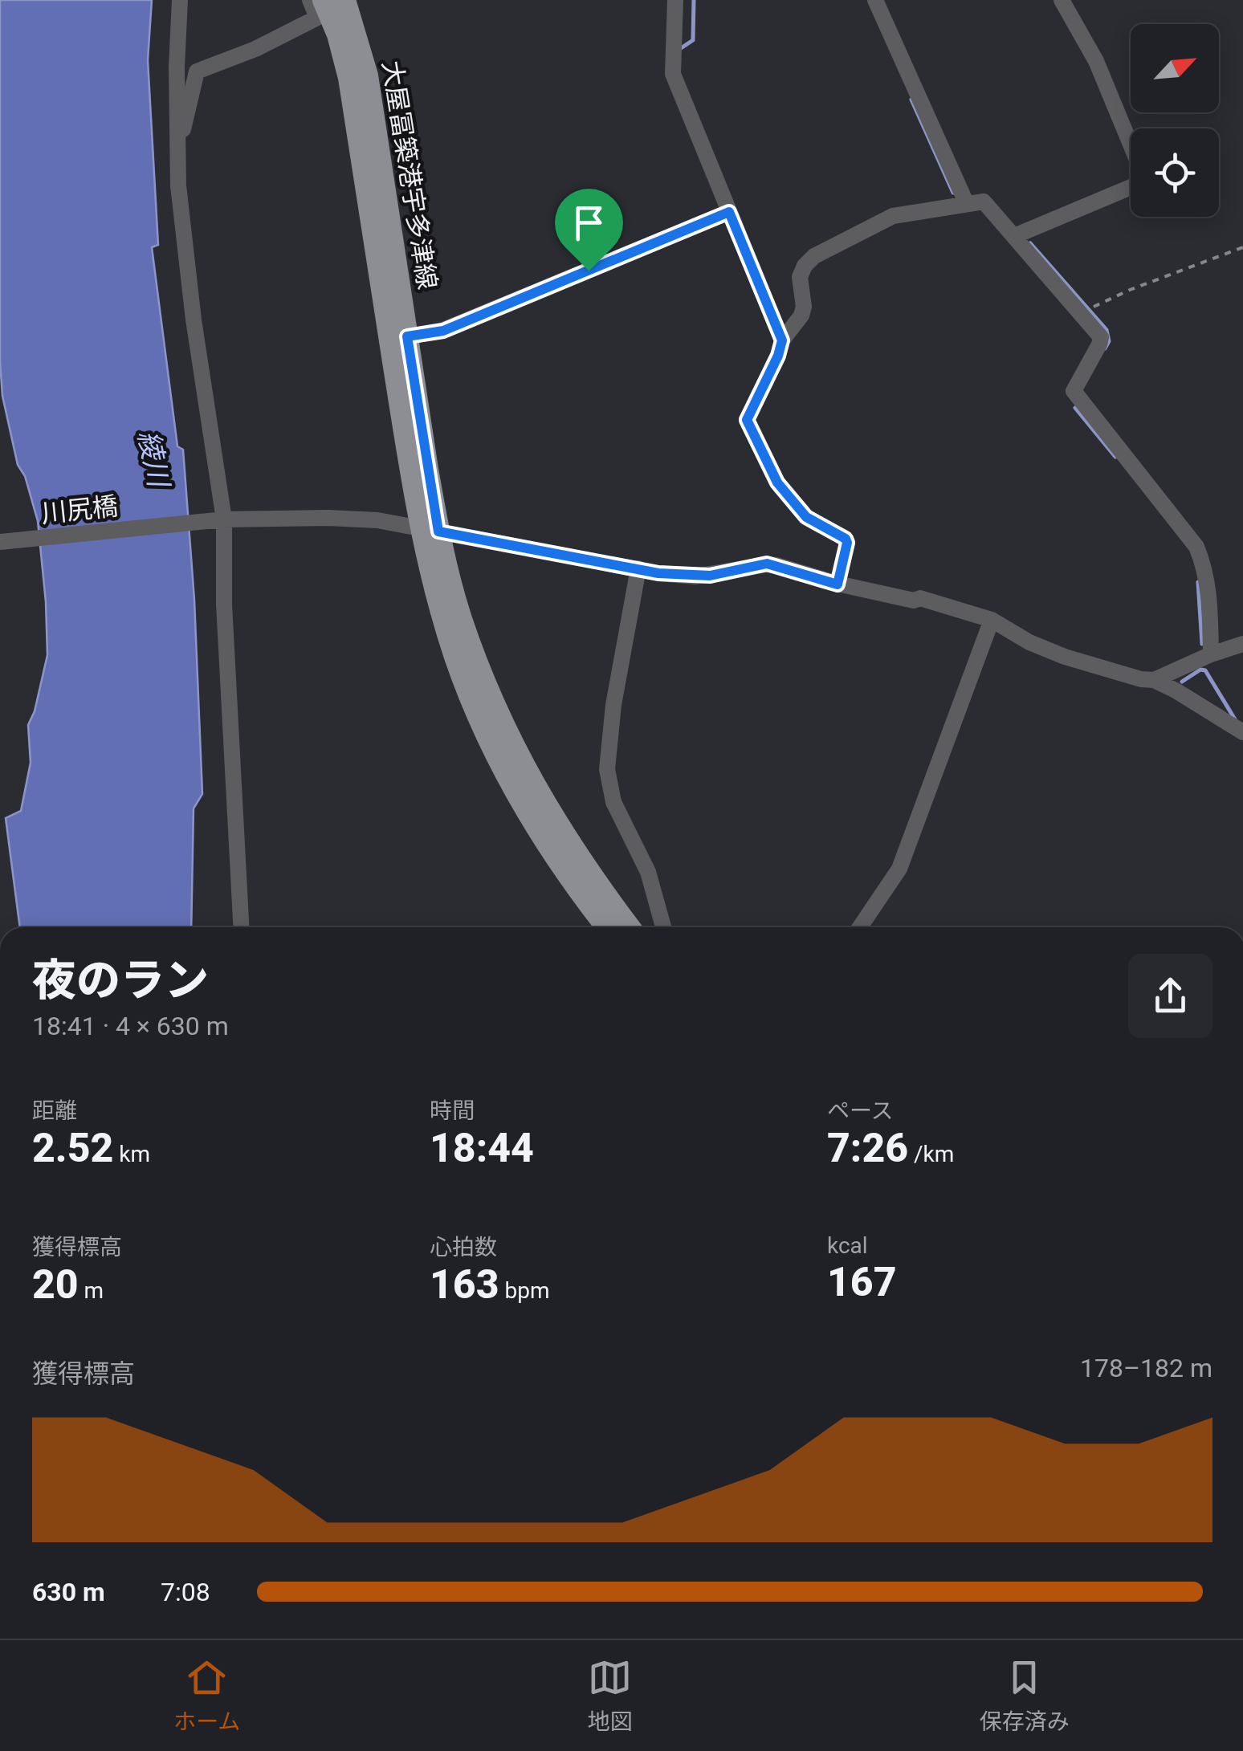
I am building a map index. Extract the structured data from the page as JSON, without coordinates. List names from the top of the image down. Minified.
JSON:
{"streets":{"main road":["大屋冨築港宇多津線"],"street":["川尻橋"]},"crossings":[["大屋冨築港宇多津線","川尻橋"]],"water":["綾川"],"north":"top right","page":{"heading":["夜のラン","18:41 · 4 × 630 m"],"stats":[["距離","2.52 km"],["時間","18:44"],["ペース","7:26 /km"],["獲得標高","20 m"],["心拍数","163 bpm"],["kcal","167"]],"chart":["獲得標高","178–182 m"],"list":[{"name":"630 m","note":"7:08"}],"tabs":["ホーム","地図","保存済み"]}}
